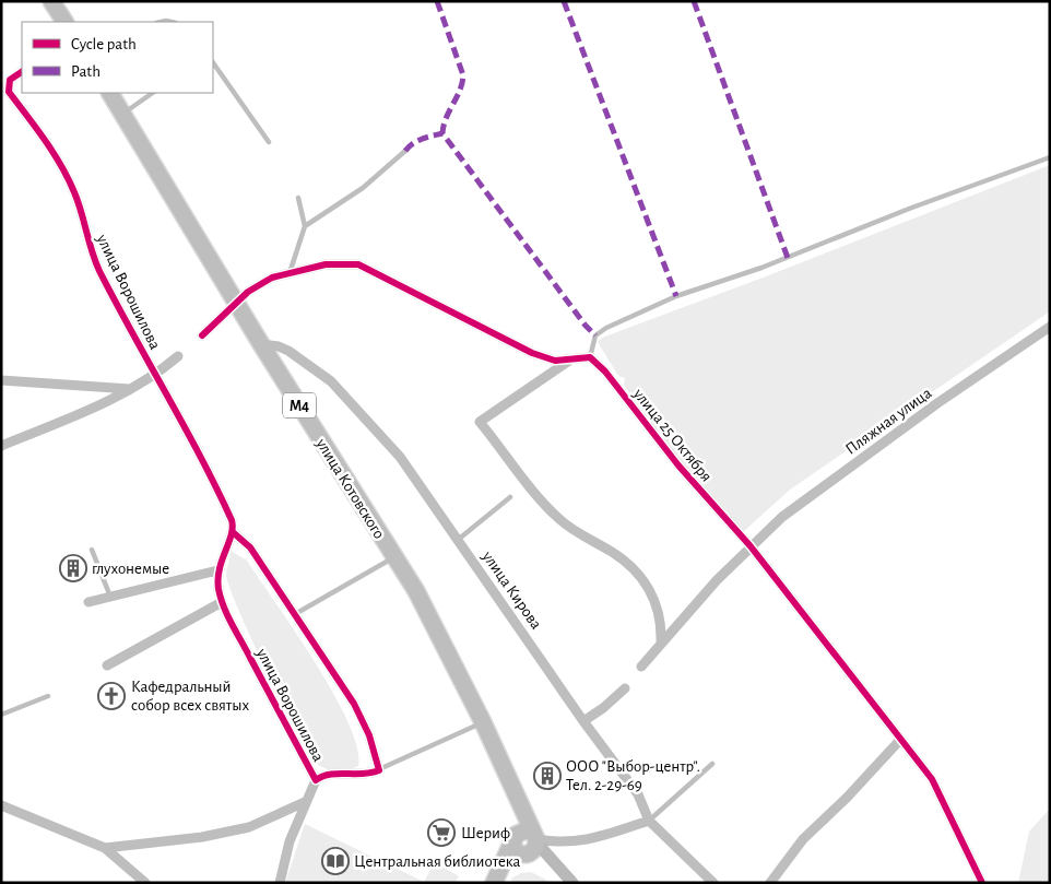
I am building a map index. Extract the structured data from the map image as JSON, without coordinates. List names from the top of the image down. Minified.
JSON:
{"streets":{"highway":["M4","улица Котовского"],"street":["улица Ворошилова","Пляжная улица","улица 25 Октября","улица Кирова"]},"crossings":[["Пляжная улица","улица 25 Октября"],["улица Котовского","улица Кирова"]],"places":{"building":["глухонемые","ООО \"Выбор-центр\". Тел. 2-29-69"],"church":["Кафедральный собор всех святых"],"supermarket":["Шериф"],"library":["Центральная библиотека"]},"legend":["Cycle path","Path"]}
